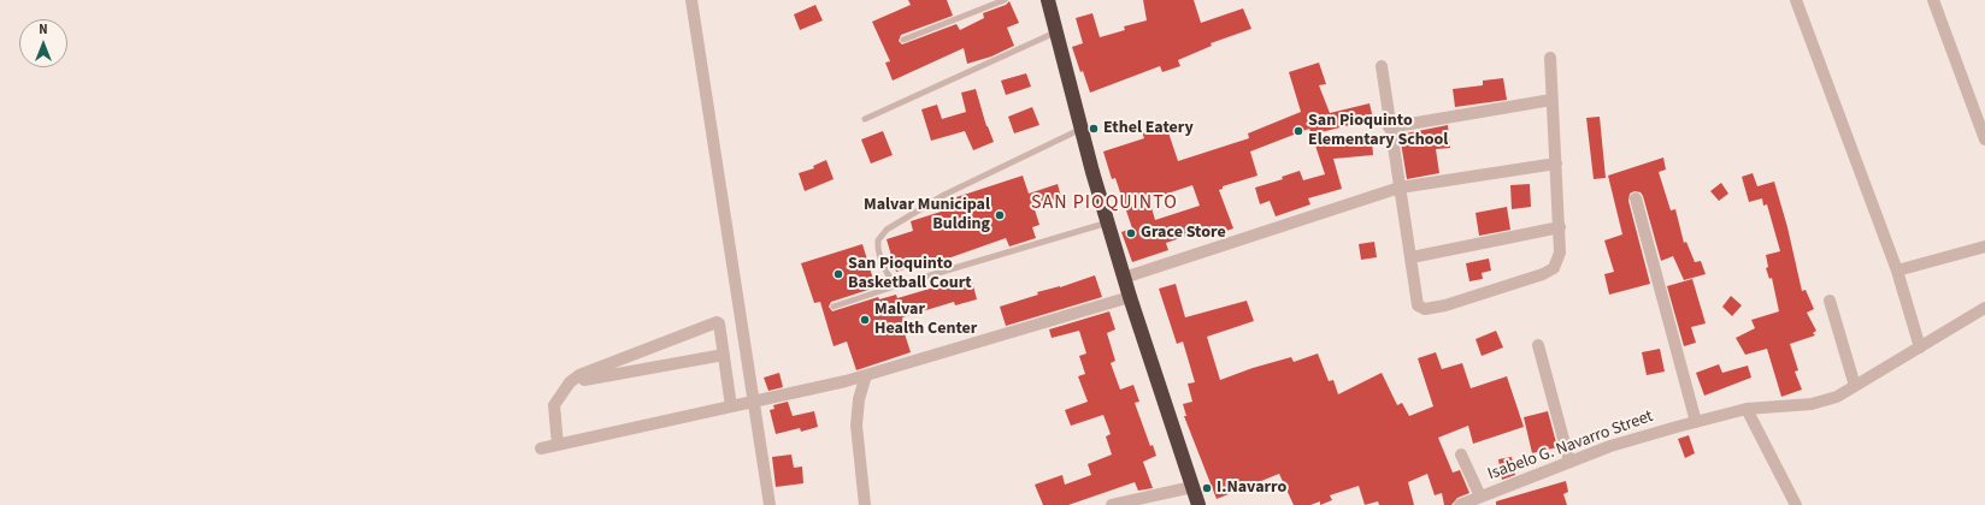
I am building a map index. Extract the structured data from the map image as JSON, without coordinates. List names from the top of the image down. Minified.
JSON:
{"streets":{"street":["Isabelo G. Navarro Street"]},"districts":["SAN PIOQUINTO"],"places":["Ethel Eatery","San Pioquinto Elementary School","Malvar Municipal Bulding","Grace Store","San Pioquinto Basketball Court","Malvar Health Center","I.Navarro"],"north":"top"}
